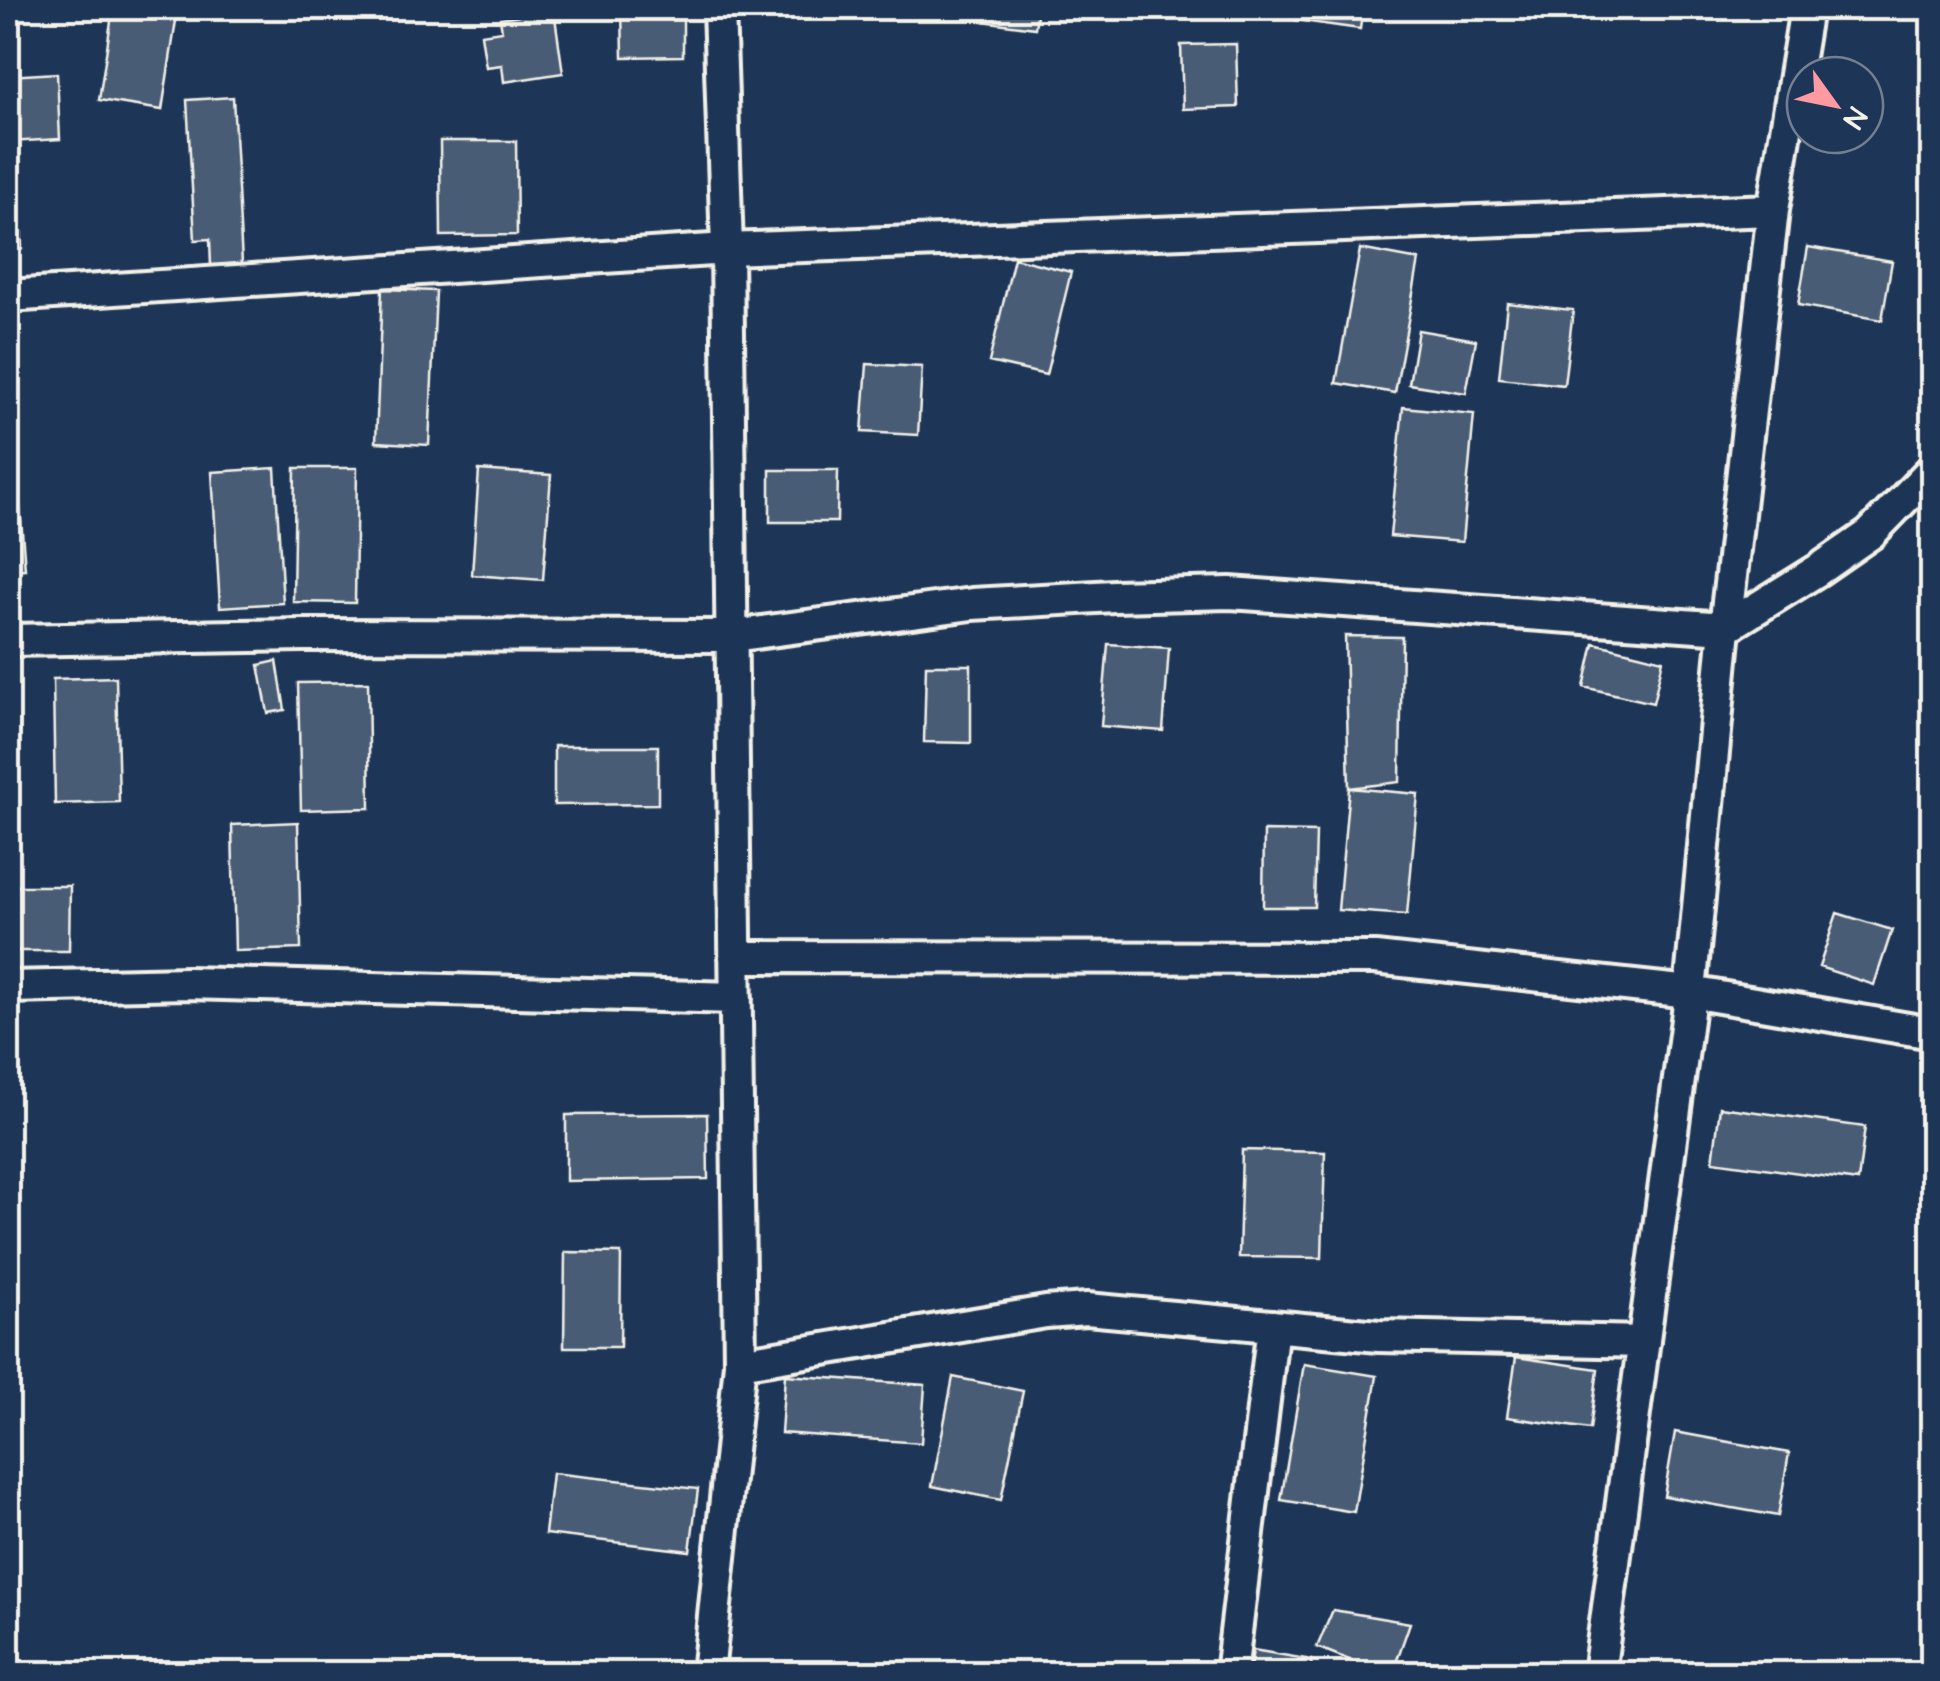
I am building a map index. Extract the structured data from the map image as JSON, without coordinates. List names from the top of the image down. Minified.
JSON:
{"north":"bottom right"}
